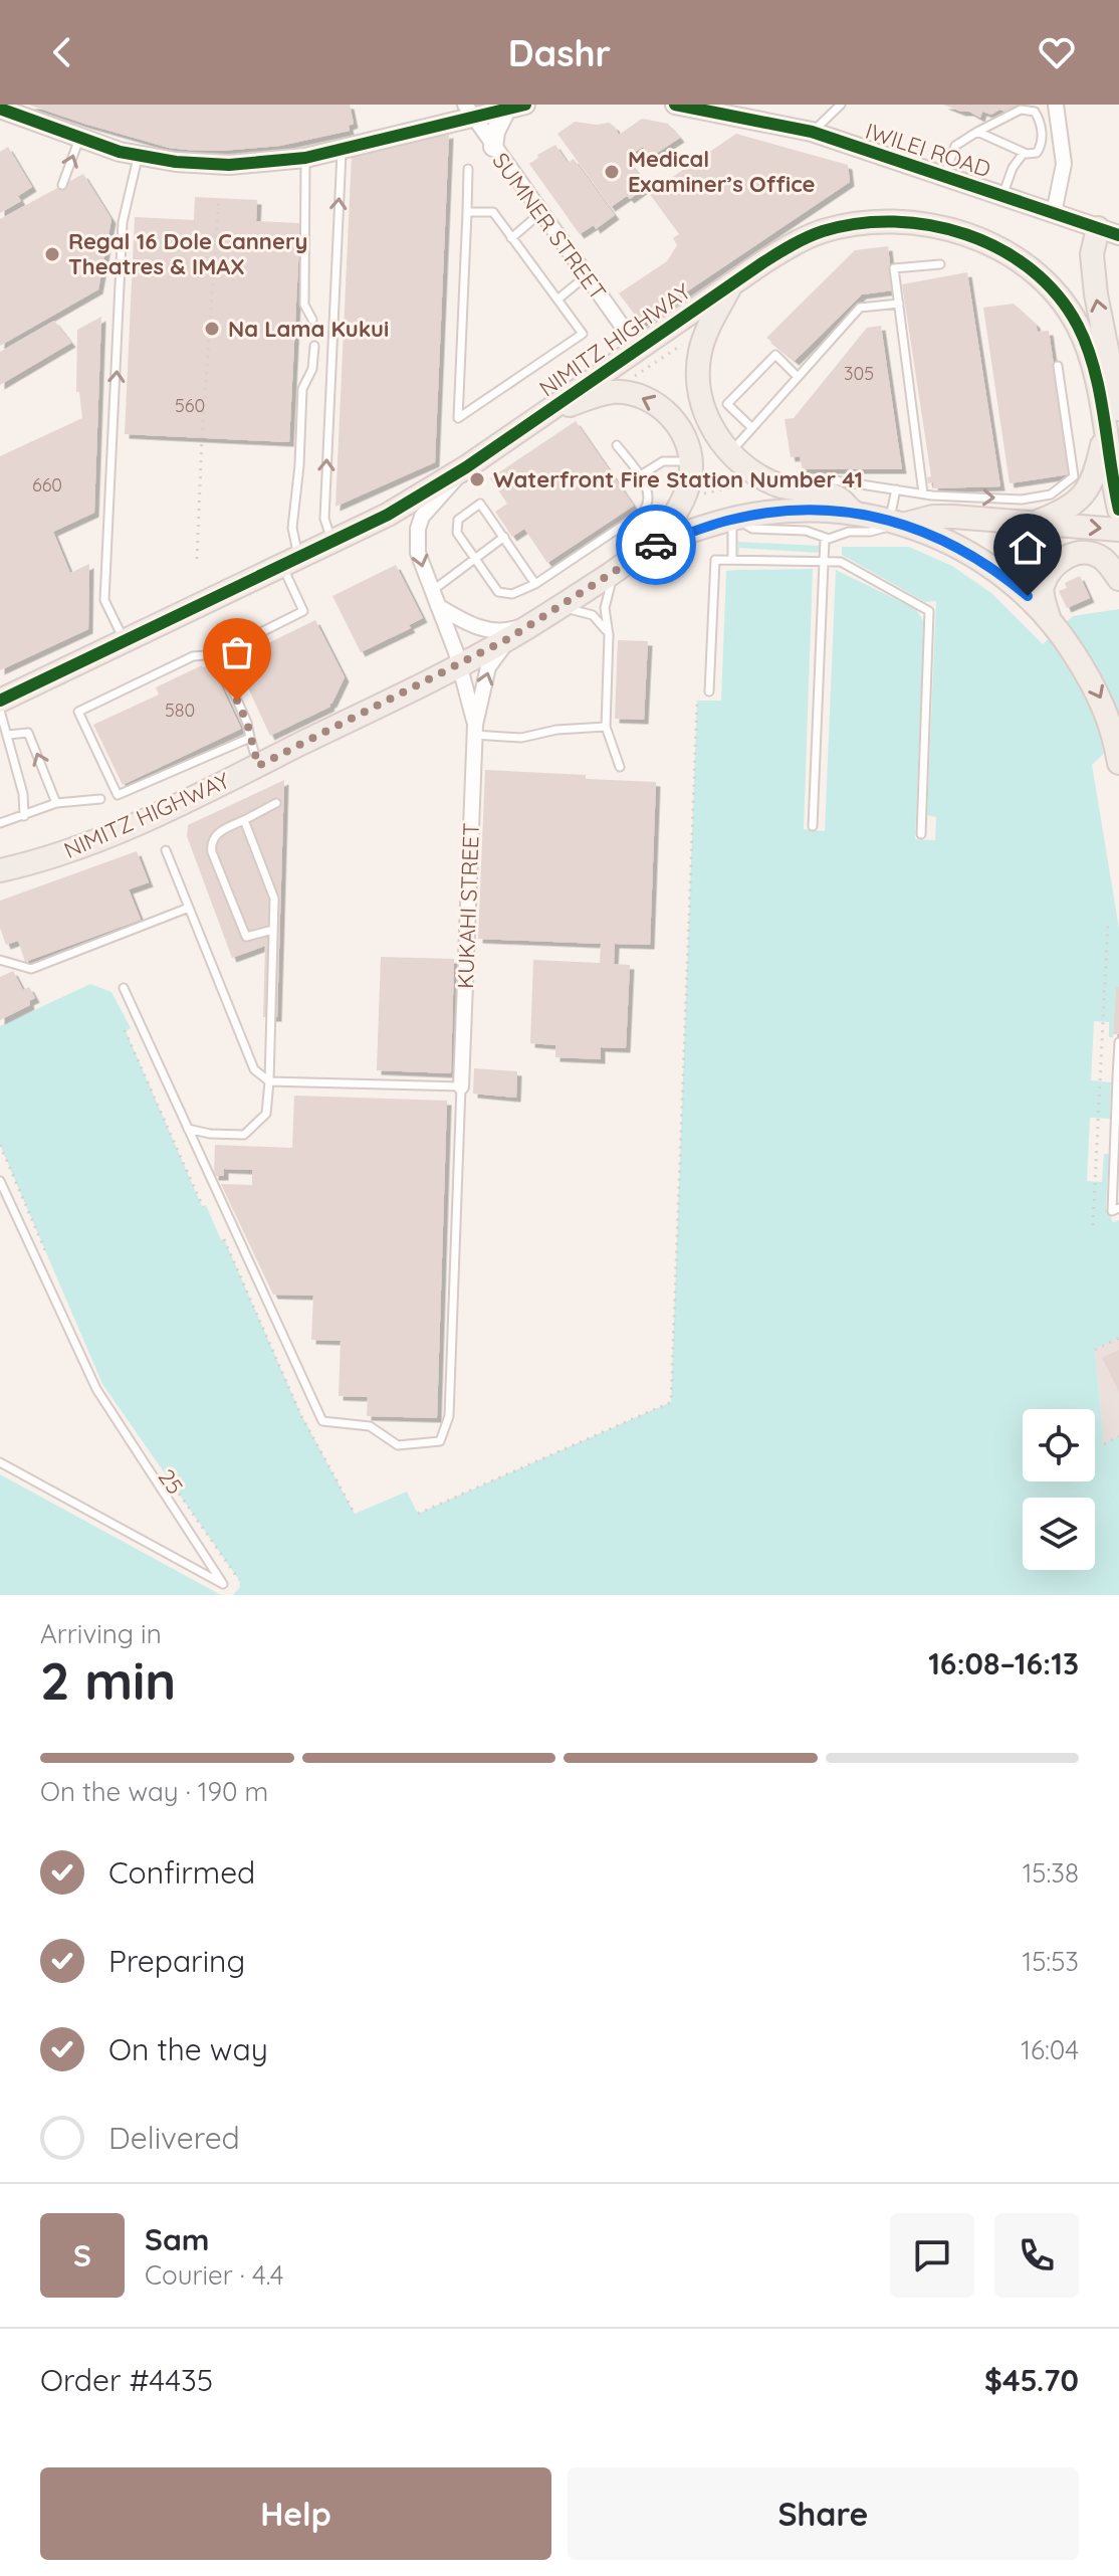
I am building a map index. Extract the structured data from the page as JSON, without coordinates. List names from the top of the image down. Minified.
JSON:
{"streets":{"main road":["NIMITZ HIGHWAY"],"street":["IWILEI ROAD","SUMNER STREET","KUKAHI STREET"],"path":["25"]},"crossings":[["SUMNER STREET","NIMITZ HIGHWAY"],["NIMITZ HIGHWAY","KUKAHI STREET"]],"places":["Medical Examiner’s Office","Regal 16 Dole Cannery Theatres & IMAX","Na Lama Kukui","Waterfront Fire Station Number 41"],"house_numbers":["305","560","660","580"],"page":{"header":"Dashr","heading":["2 min","Arriving in","16:08–16:13"],"panel":["Sam","Courier · 4.4","Order #4435","$45.70"],"bar":"On the way · 190 m","list":[["Confirmed","15:38"],["Preparing","15:53"],["On the way","16:04"],"Delivered"],"round":"S","buttons":["Help","Share"]}}
